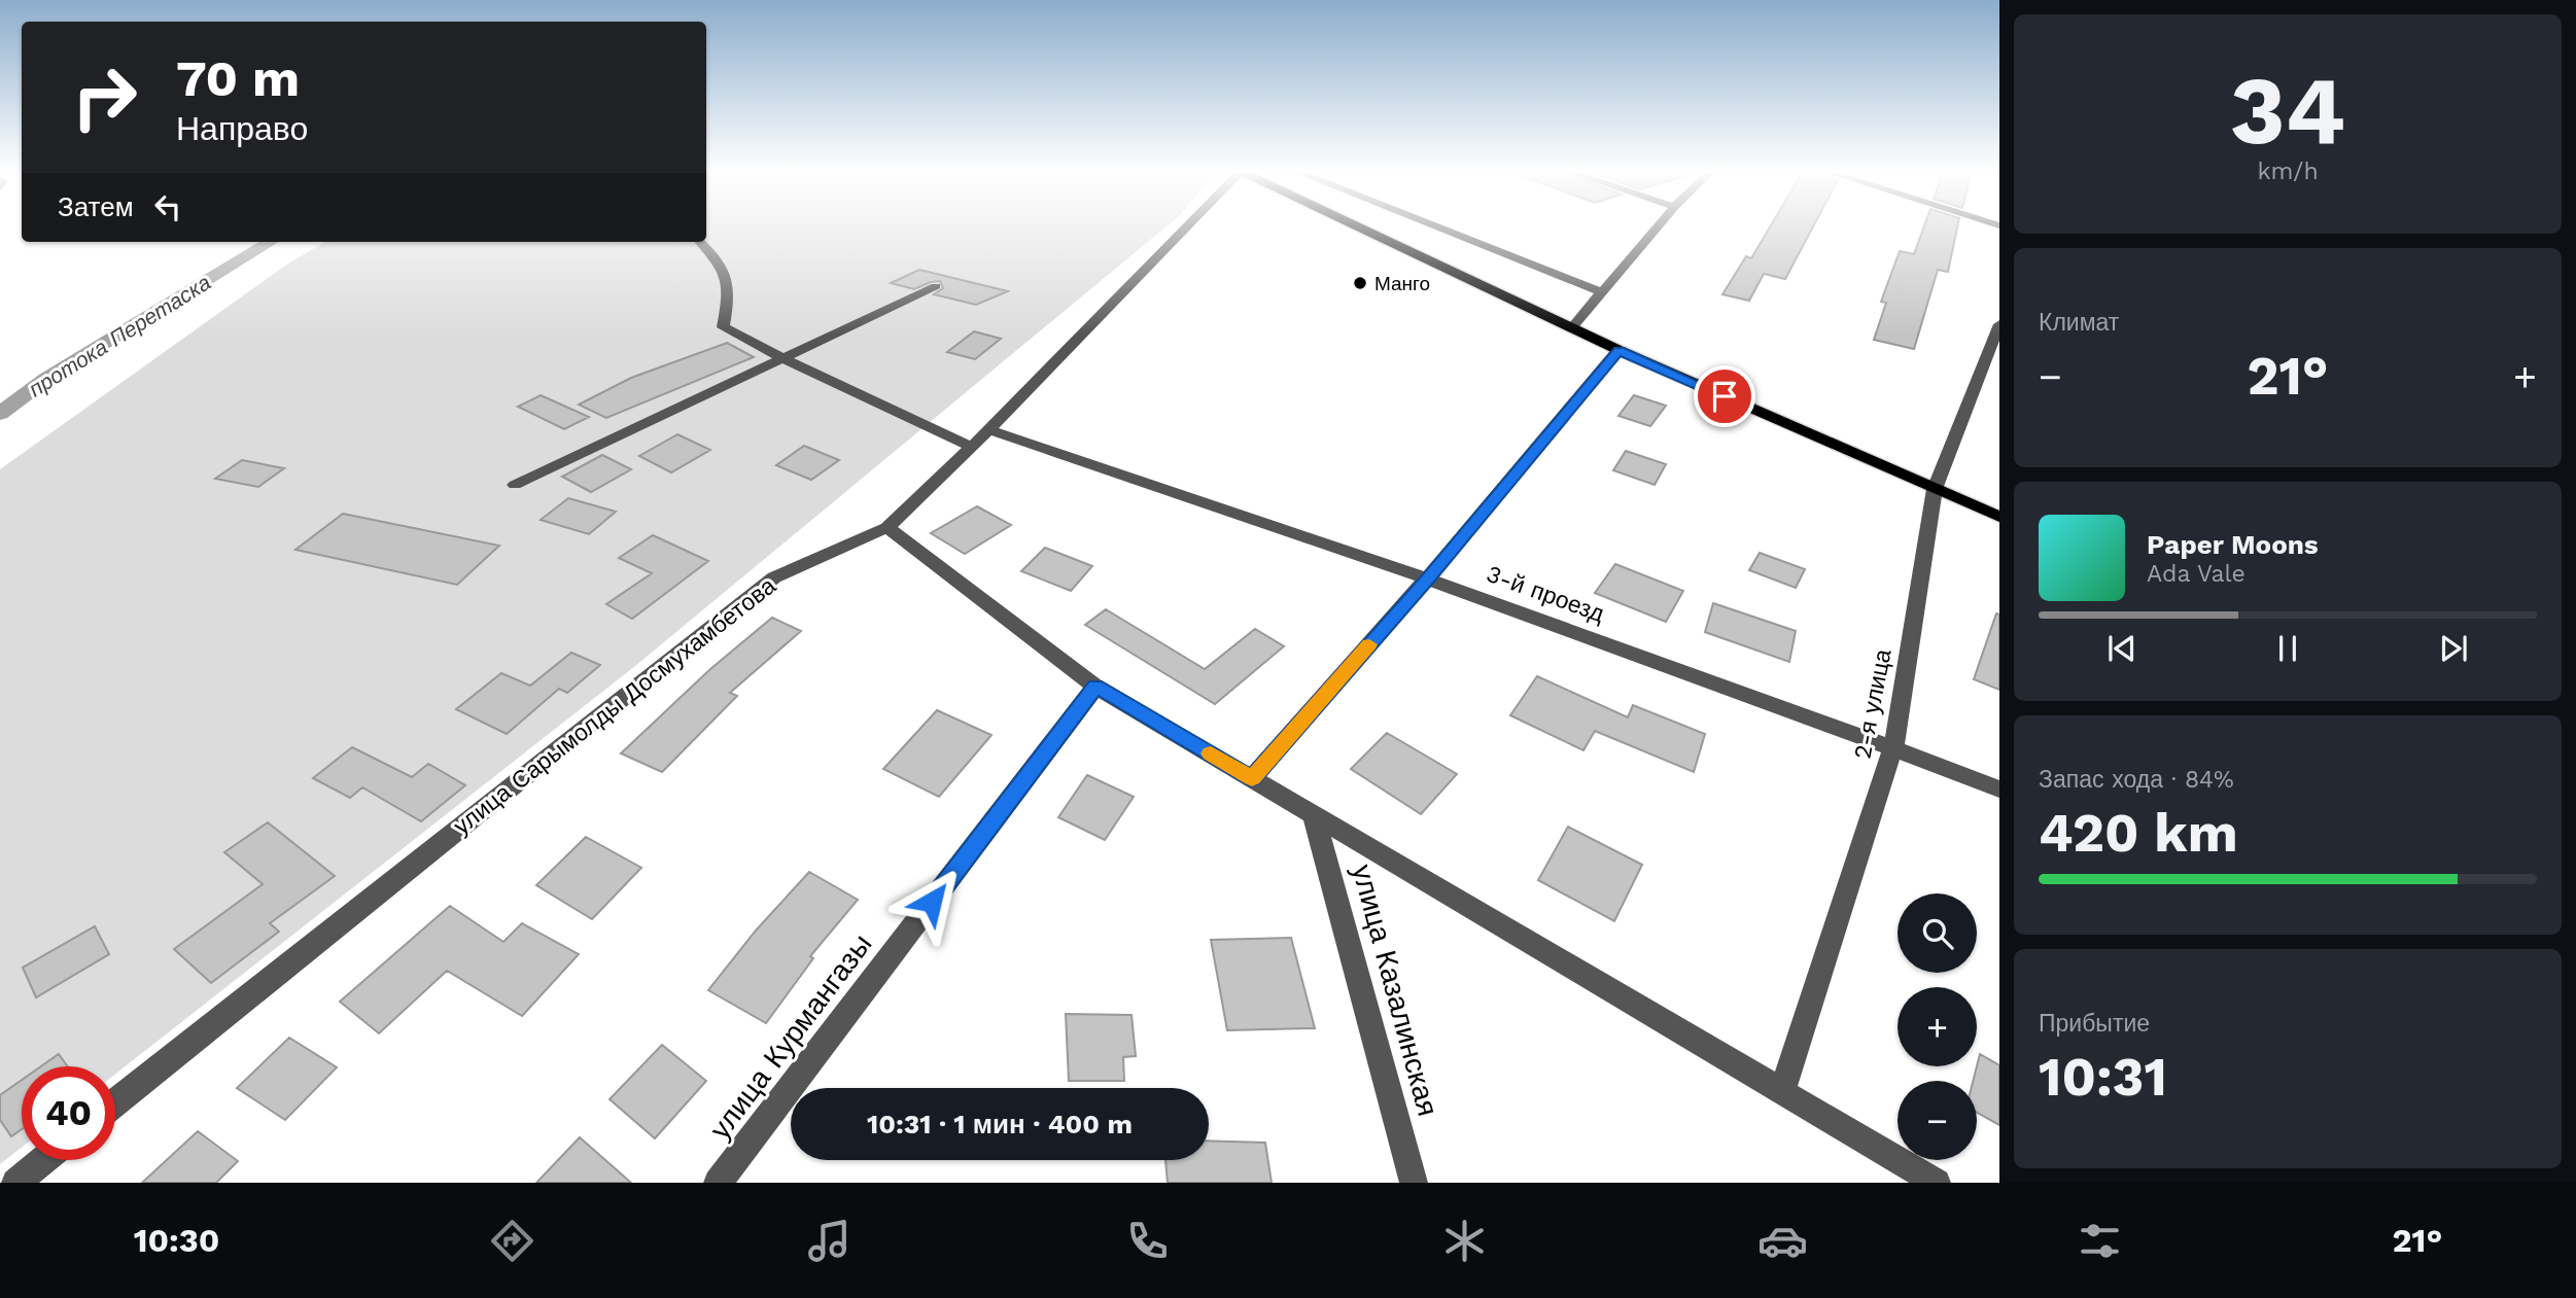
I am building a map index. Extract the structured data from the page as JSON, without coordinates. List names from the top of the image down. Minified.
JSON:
{"streets":{"street":["3-й проезд","2-я улица","улица Сарымолды Досмухамбетова","улица Казалинская","улица Курмангазы"]},"crossings":[["3-й проезд","2-я улица"],["3-й проезд","улица Сарымолды Досмухамбетова"]],"water":["протока Перетаска"],"places":["Манго"],"page":{"tile":[["34","km/h"],"Климат",["Запас хода · 84%","420 km"],["Прибытие","10:31"]],"turn":["70 m","Направо"],"then":"Затем","heat":["−","21°","+"],"song":["Paper Moons","Ada Vale"],"map_buttons":["+","−"],"limit":"40","trip":"10:31 · 1 мин · 400 m","tabs":["10:30","21°"]}}
